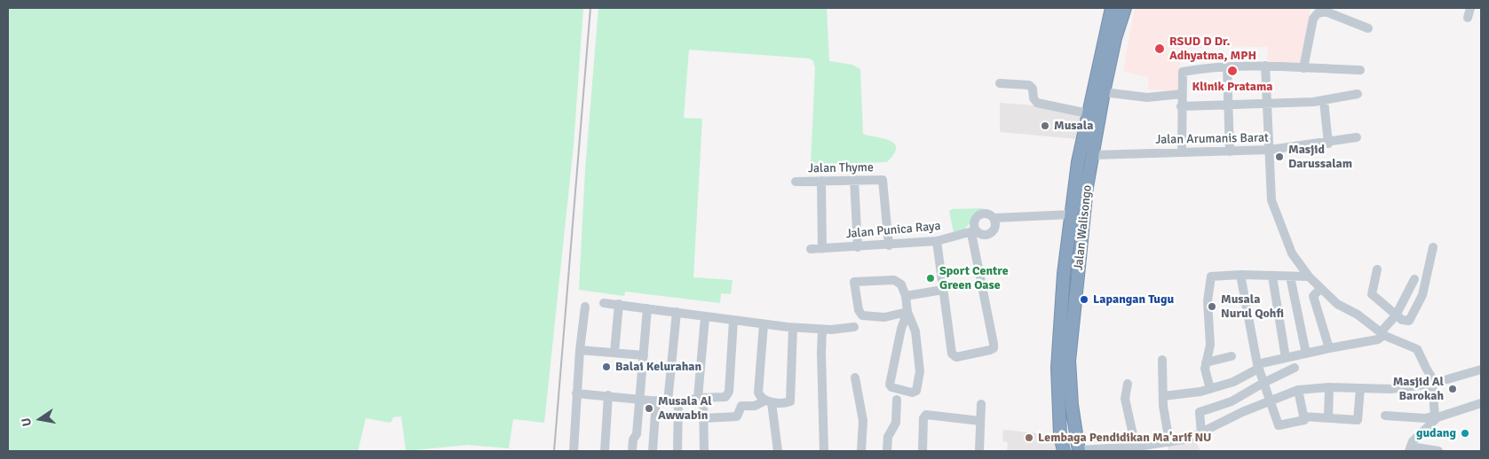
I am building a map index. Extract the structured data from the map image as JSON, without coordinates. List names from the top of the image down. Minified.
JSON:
{"streets":{"highway":["Jalan Walisongo"],"street":["Jalan Arumanis Barat","Jalan Thyme","Jalan Punica Raya"]},"crossings":[["Jalan Arumanis Barat","Jalan Walisongo"],["Jalan Thyme","Jalan Punica Raya"]],"places":["RSUD D Dr. Adhyatma, MPH","Klinik Pratama","Musala","Masjid Darussalam","Sport Centre Green Oase","Lapangan Tugu","Musala Nurul Qohfi","Balai Kelurahan","Masjid Al Barokah","Musala Al Awwabin","gudang","Lembaga Pendidikan Ma'arif NU"],"north":"left"}
